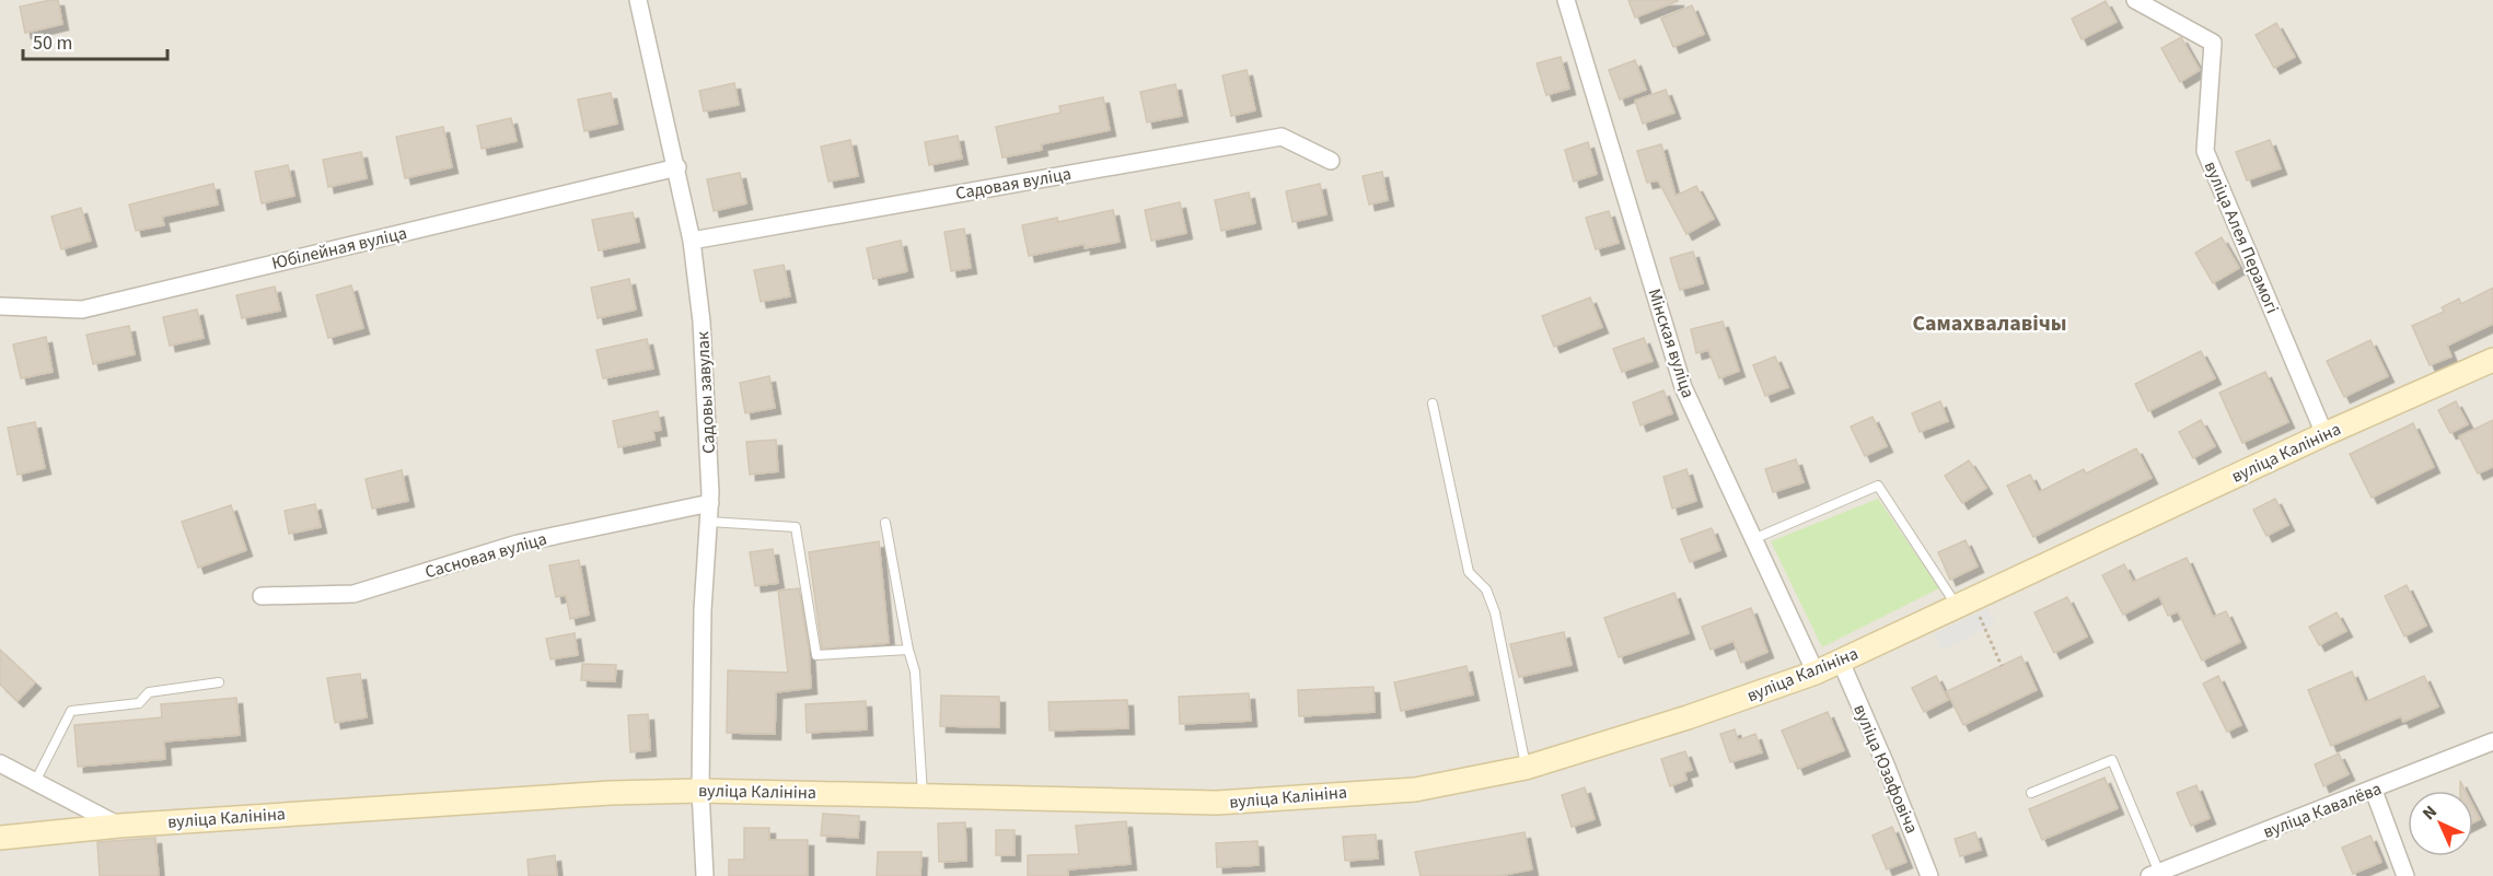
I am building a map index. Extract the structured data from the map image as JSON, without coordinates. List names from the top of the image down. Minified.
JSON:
{"streets":{"street":["Садовая вуліца","вуліца Алея Перамогі","Юбілейная вуліца","Мінская вуліца","Садовы завулак","вуліца Калініна","Сасновая вуліца","вуліца Юзафовіча","вуліца Кавалёва"]},"crossings":[["Садовая вуліца","Садовы завулак"],["вуліца Алея Перамогі","вуліца Калініна"],["Юбілейная вуліца","Садовы завулак"],["Мінская вуліца","вуліца Калініна"],["Садовы завулак","вуліца Калініна"],["Садовы завулак","Сасновая вуліца"],["вуліца Калініна","вуліца Юзафовіча"]],"districts":["Самахвалавічы"],"scale_bar":"50 m","north":"top left"}
